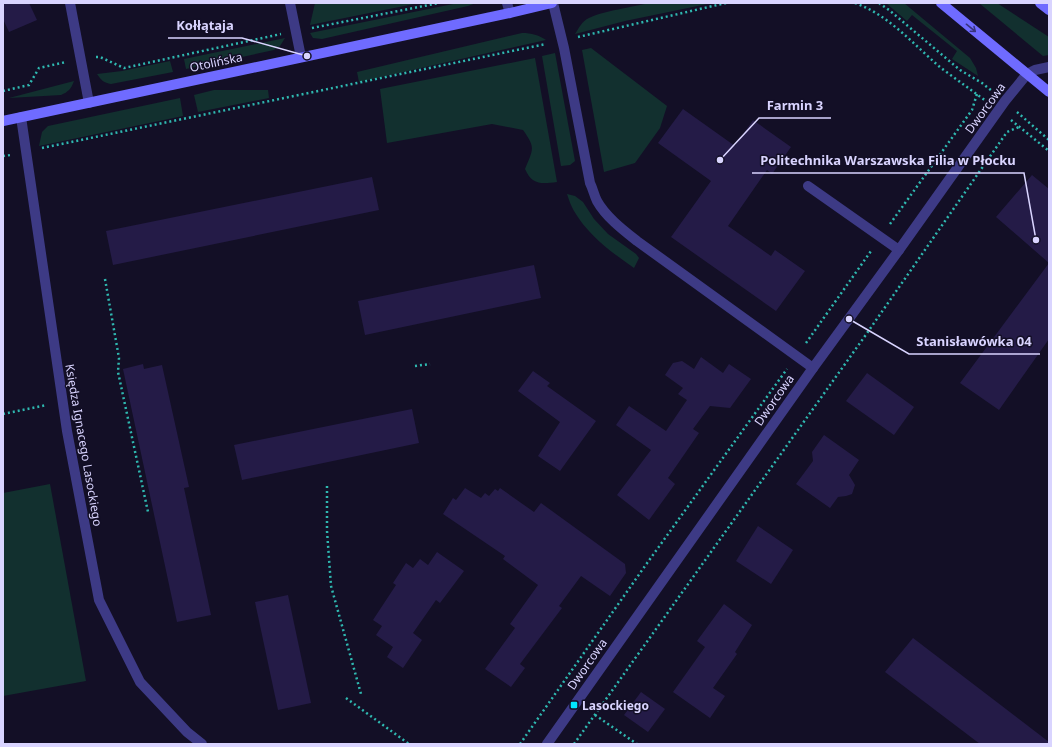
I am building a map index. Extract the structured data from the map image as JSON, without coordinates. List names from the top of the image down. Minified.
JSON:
{"streets":{"main road":["Otolińska"],"street":["Dworcowa","Księdza Ignacego Lasockiego"]},"crossings":[["Otolińska","Księdza Ignacego Lasockiego"]],"places":{"other":["Kołłątaja","Farmin 3","Politechnika Warszawska Filia w Płocku","Stanisławówka 04"],"transit":["Lasockiego"]}}
